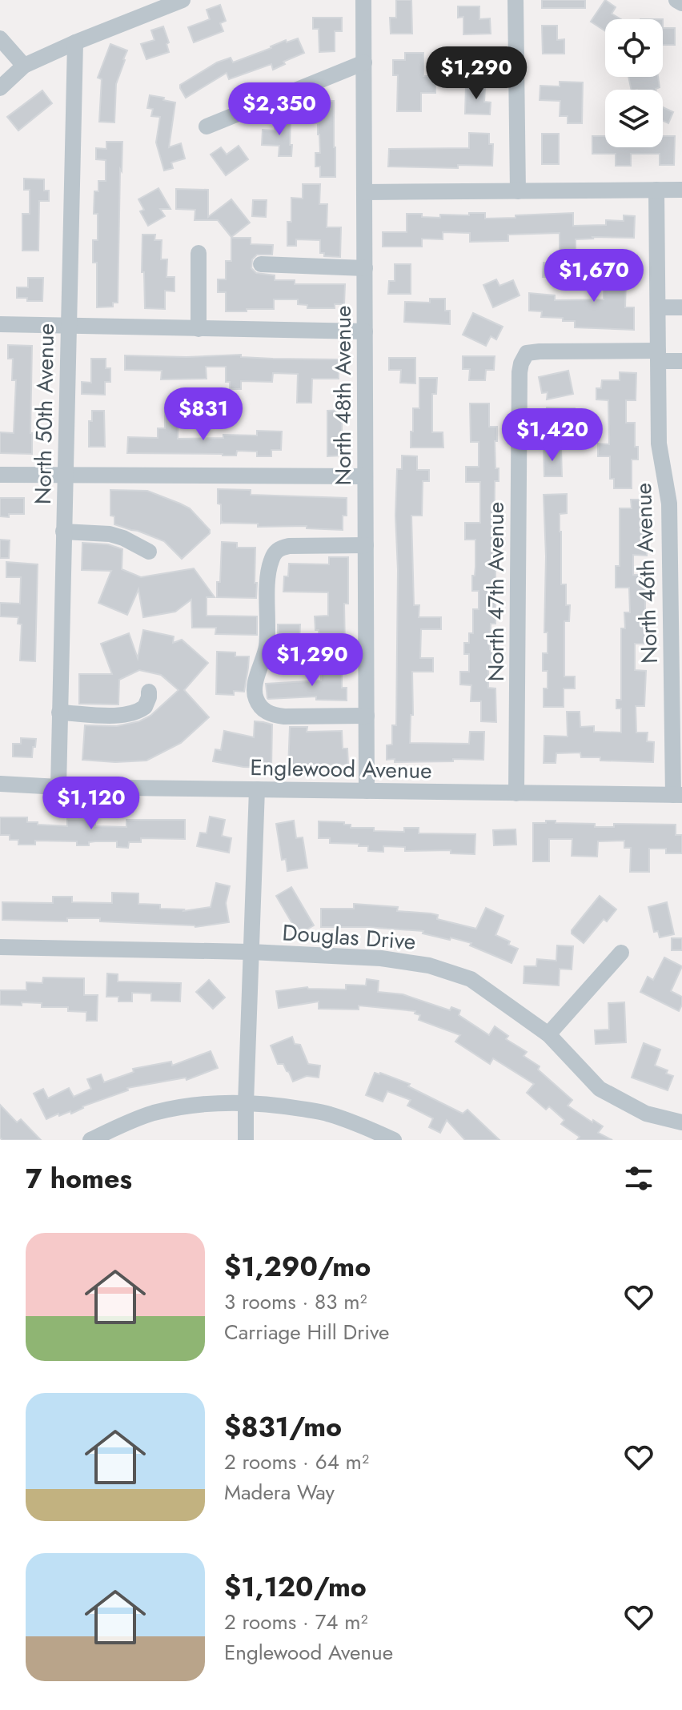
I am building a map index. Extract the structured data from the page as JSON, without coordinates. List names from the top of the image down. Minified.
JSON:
{"streets":{"street":["North 48th Avenue","North 50th Avenue","North 46th Avenue","North 47th Avenue","Englewood Avenue","Douglas Drive"]},"crossings":[["North 48th Avenue","Englewood Avenue"],["North 50th Avenue","Englewood Avenue"],["North 46th Avenue","North 47th Avenue"],["North 46th Avenue","Englewood Avenue"],["North 47th Avenue","Englewood Avenue"]],"page":{"price":["$1,290","$2,350","$1,670","$831","$1,420","$1,290","$1,120"],"heading":"7 homes","list":[{"name":"$1,290/mo","note":"3 rooms · 83 m² · Carriage Hill Drive"},{"name":"$831/mo","note":"2 rooms · 64 m² · Madera Way"},{"name":"$1,120/mo","note":"2 rooms · 74 m² · Englewood Avenue"}]}}
